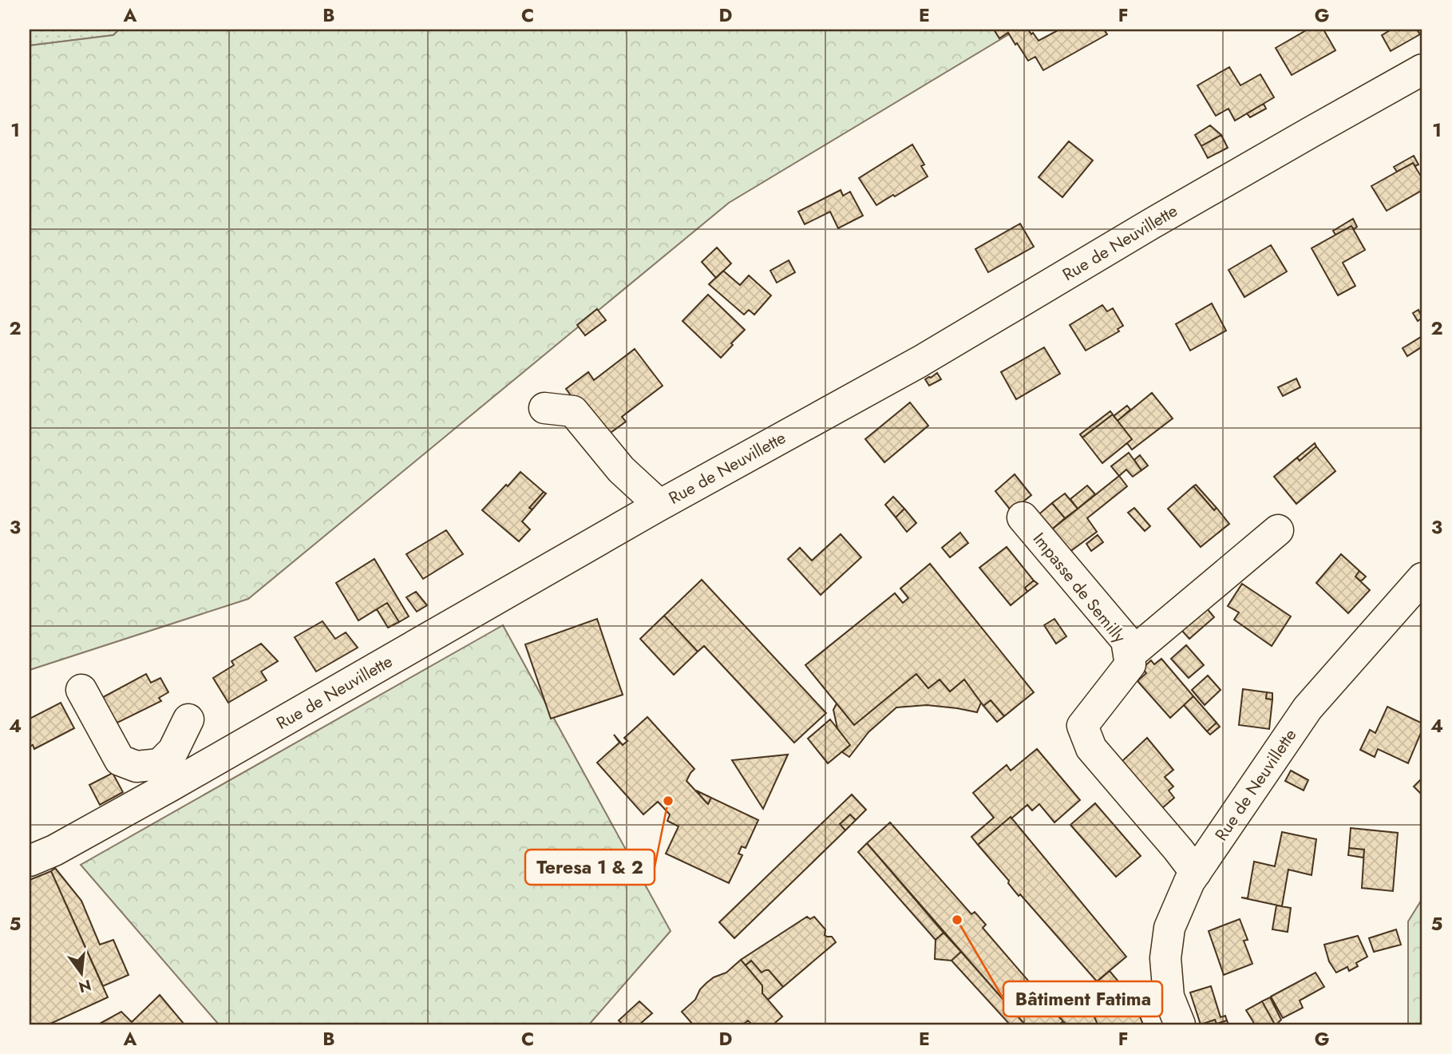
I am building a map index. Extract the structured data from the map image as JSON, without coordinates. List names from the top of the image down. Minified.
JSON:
{"streets":{"street":["Rue de Neuvillette","Impasse de Semilly"]},"crossings":[["Rue de Neuvillette","Impasse de Semilly"]],"places":["Teresa 1 & 2","Bâtiment Fatima"],"north":"bottom","grid":{"columns":["A","B","C","D","E","F","G"],"rows":["1","2","3","4","5"]}}
